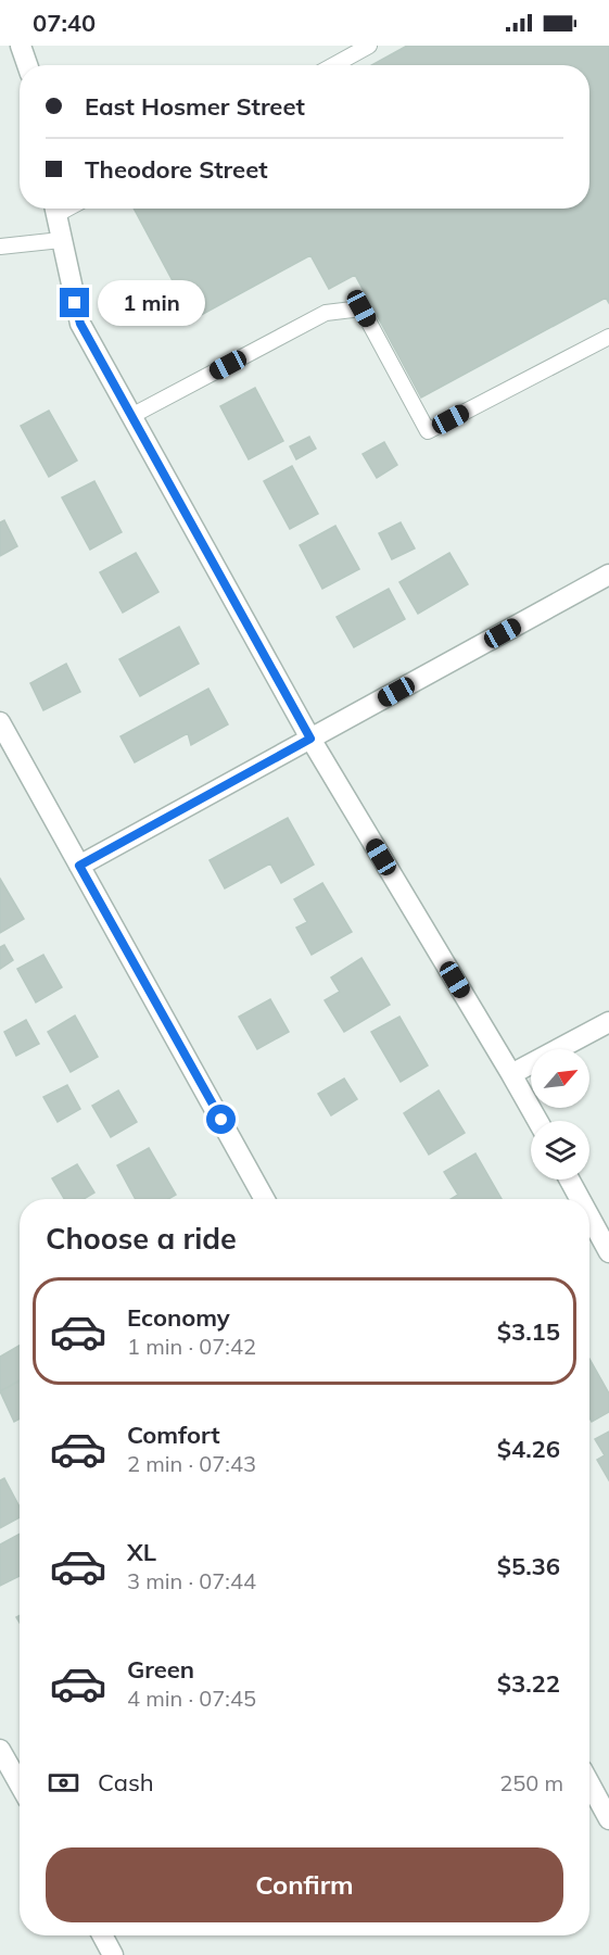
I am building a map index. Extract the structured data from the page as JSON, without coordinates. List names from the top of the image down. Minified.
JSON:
{"north":"top right","page":{"status":"07:40","banner":["East Hosmer Street","Theodore Street"],"bubble":"1 min","heading":"Choose a ride","list":[{"name":"Economy","note":"1 min · 07:42","value":"$3.15"},{"name":"Comfort","note":"2 min · 07:43","value":"$4.26"},{"name":"XL","note":"3 min · 07:44","value":"$5.36"},{"name":"Green","note":"4 min · 07:45","value":"$3.22"}],"pay":["Cash","250 m"],"buttons":"Confirm"}}
